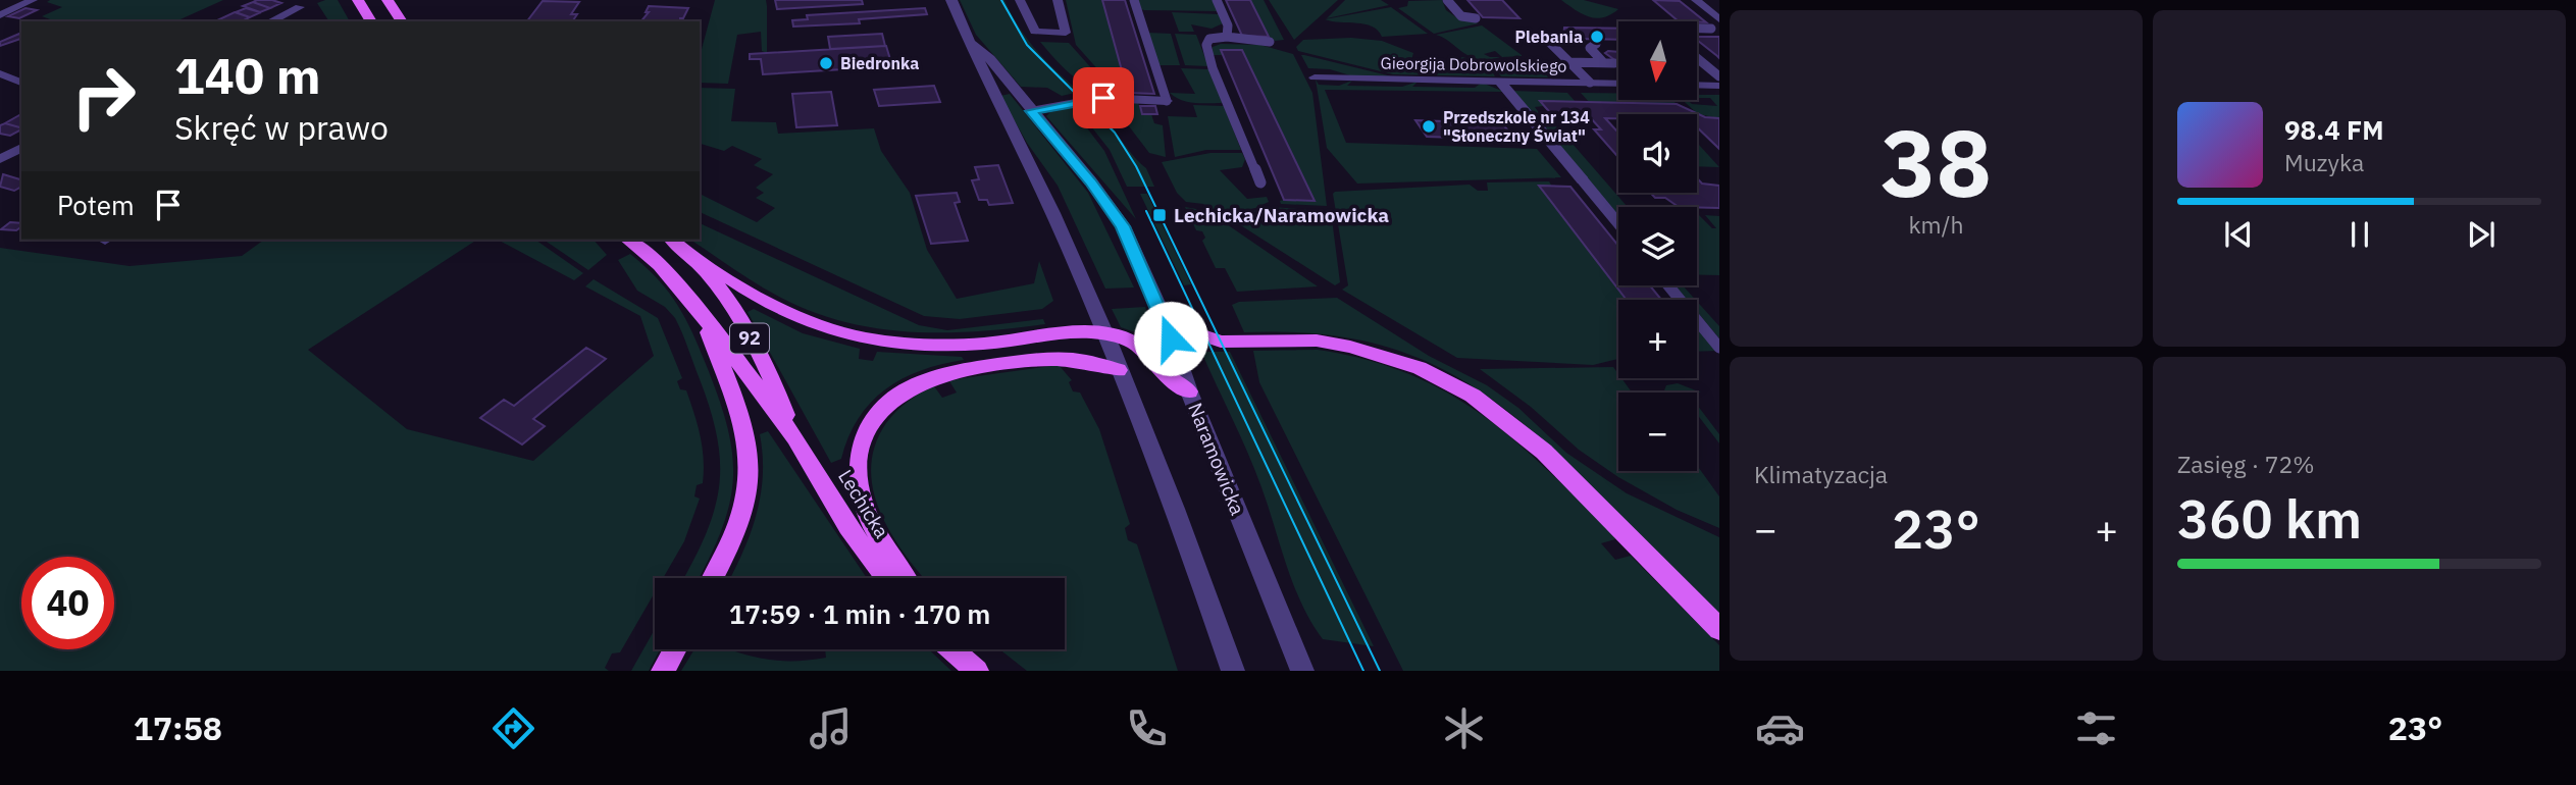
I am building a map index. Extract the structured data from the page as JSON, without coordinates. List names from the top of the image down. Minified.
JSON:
{"streets":{"main road":["92","Lechicka"],"street":["Gieorgija Dobrowolskiego","Naramowicka"]},"places":{"other":["Plebania","Biedronka","Przedszkole nr 134 \"Słoneczny Świat\""],"transit":["Lechicka/Naramowicka"]},"north":"bottom","page":{"tile":[["38","km/h"],"Klimatyzacja",["Zasięg · 72%","360 km"]],"map_buttons":["+","−"],"turn":["140 m","Skręć w prawo"],"song":["98.4 FM","Muzyka"],"then":"Potem","heat":["−","23°","+"],"limit":"40","trip":"17:59 · 1 min · 170 m","tabs":["17:58","23°"]}}
